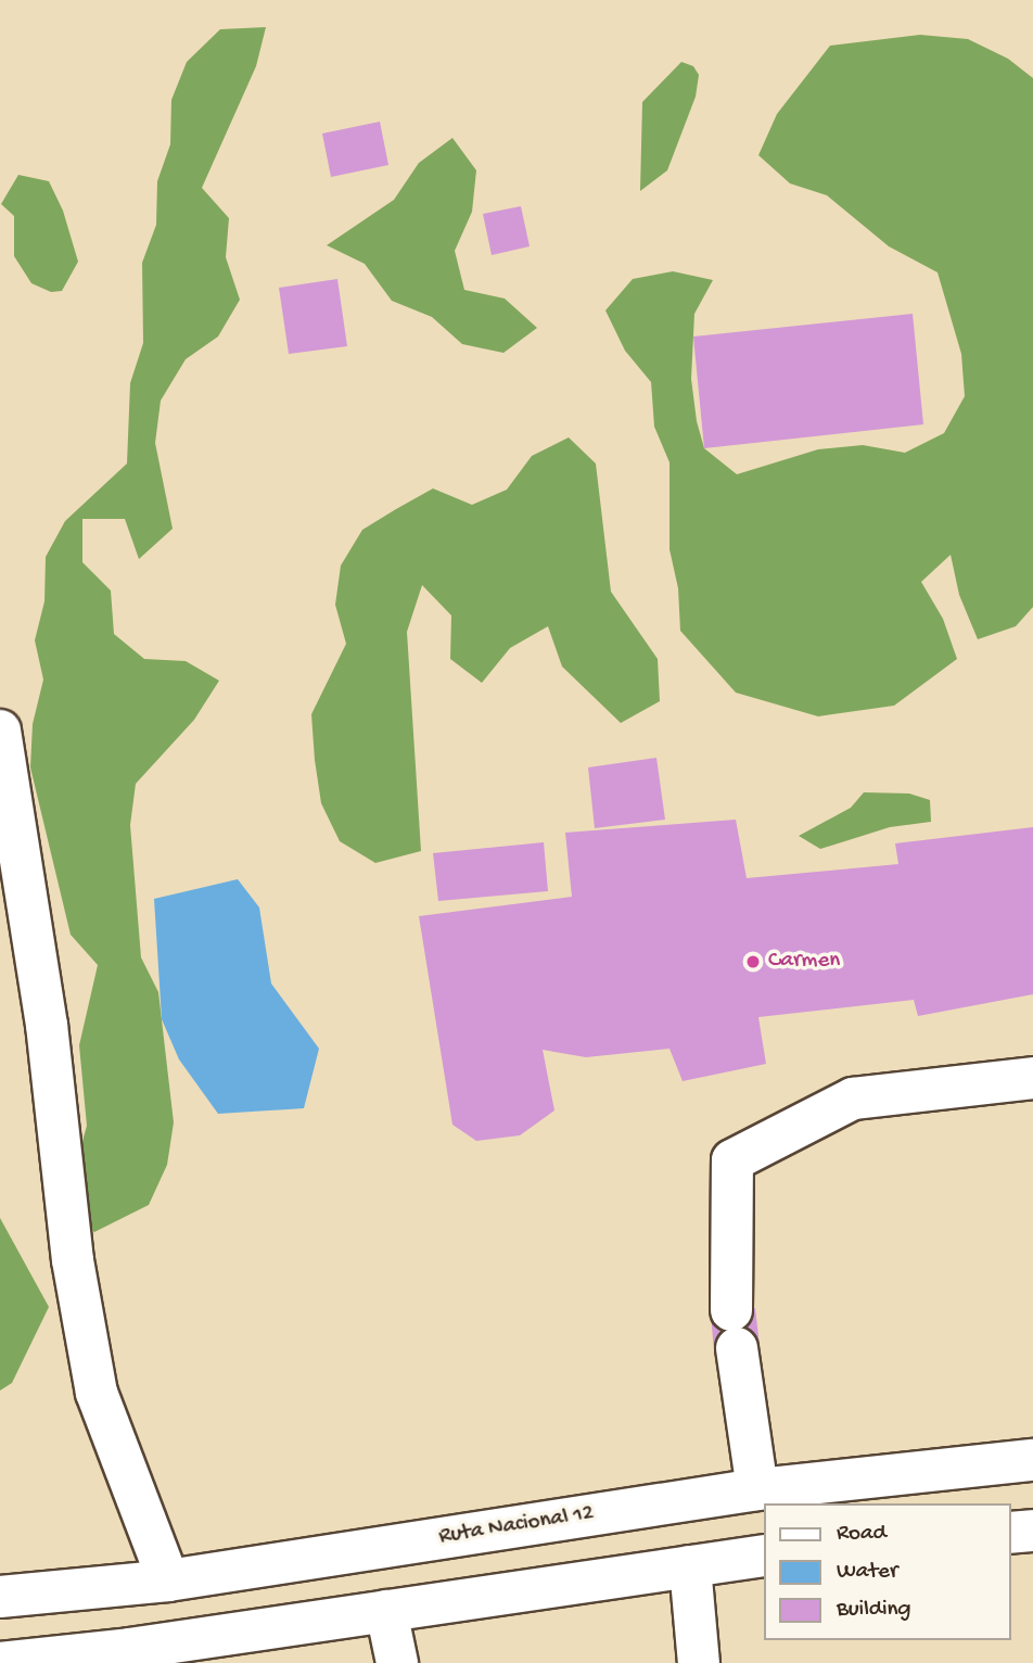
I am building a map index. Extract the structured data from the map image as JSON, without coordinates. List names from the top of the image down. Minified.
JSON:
{"streets":{"main road":["Ruta Nacional 12"]},"places":["Carmen"],"legend":["Road","Water","Building"]}
